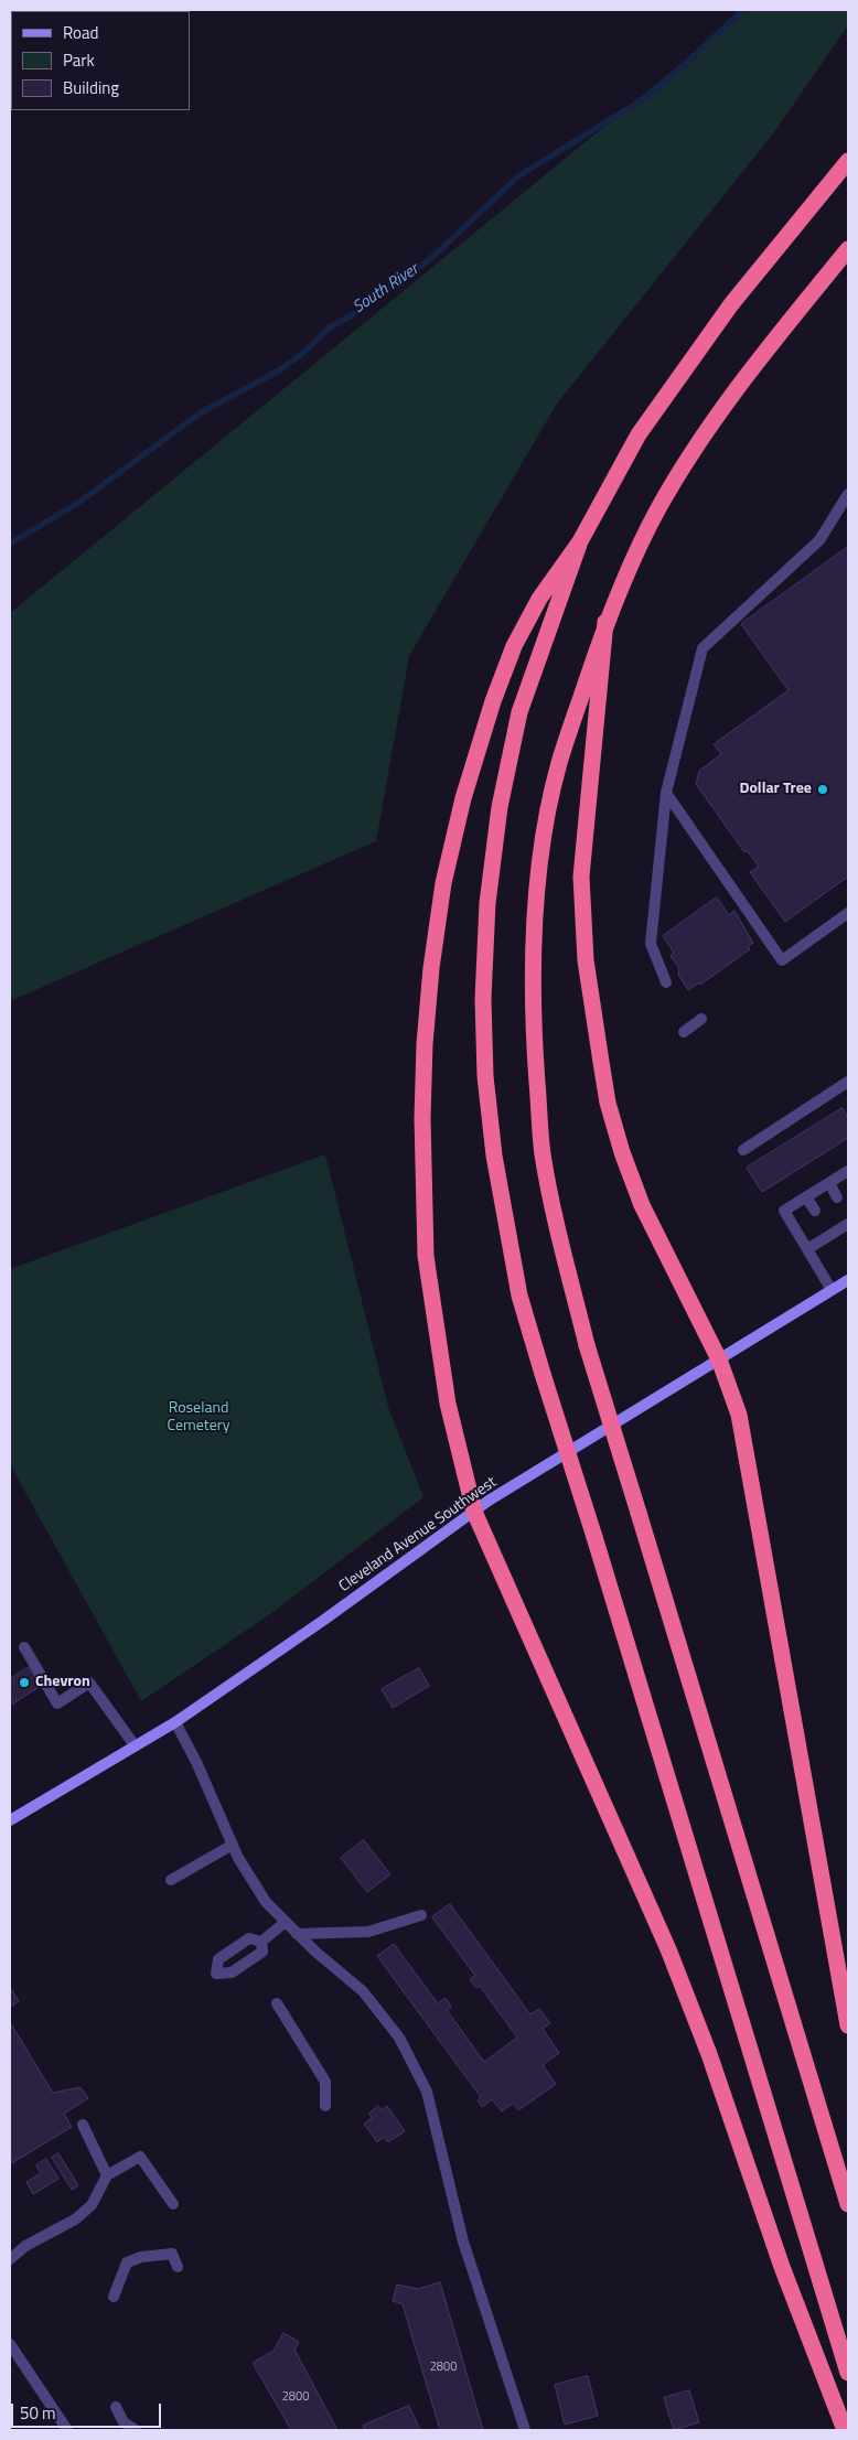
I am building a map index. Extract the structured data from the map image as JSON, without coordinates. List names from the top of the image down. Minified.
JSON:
{"streets":{"main road":["Cleveland Avenue Southwest"]},"water":["South River"],"parks":["Roseland Cemetery"],"places":["Dollar Tree","Chevron"],"house_numbers":["2800","2800"],"legend":["Road","Park","Building"],"scale_bar":"50 m"}
